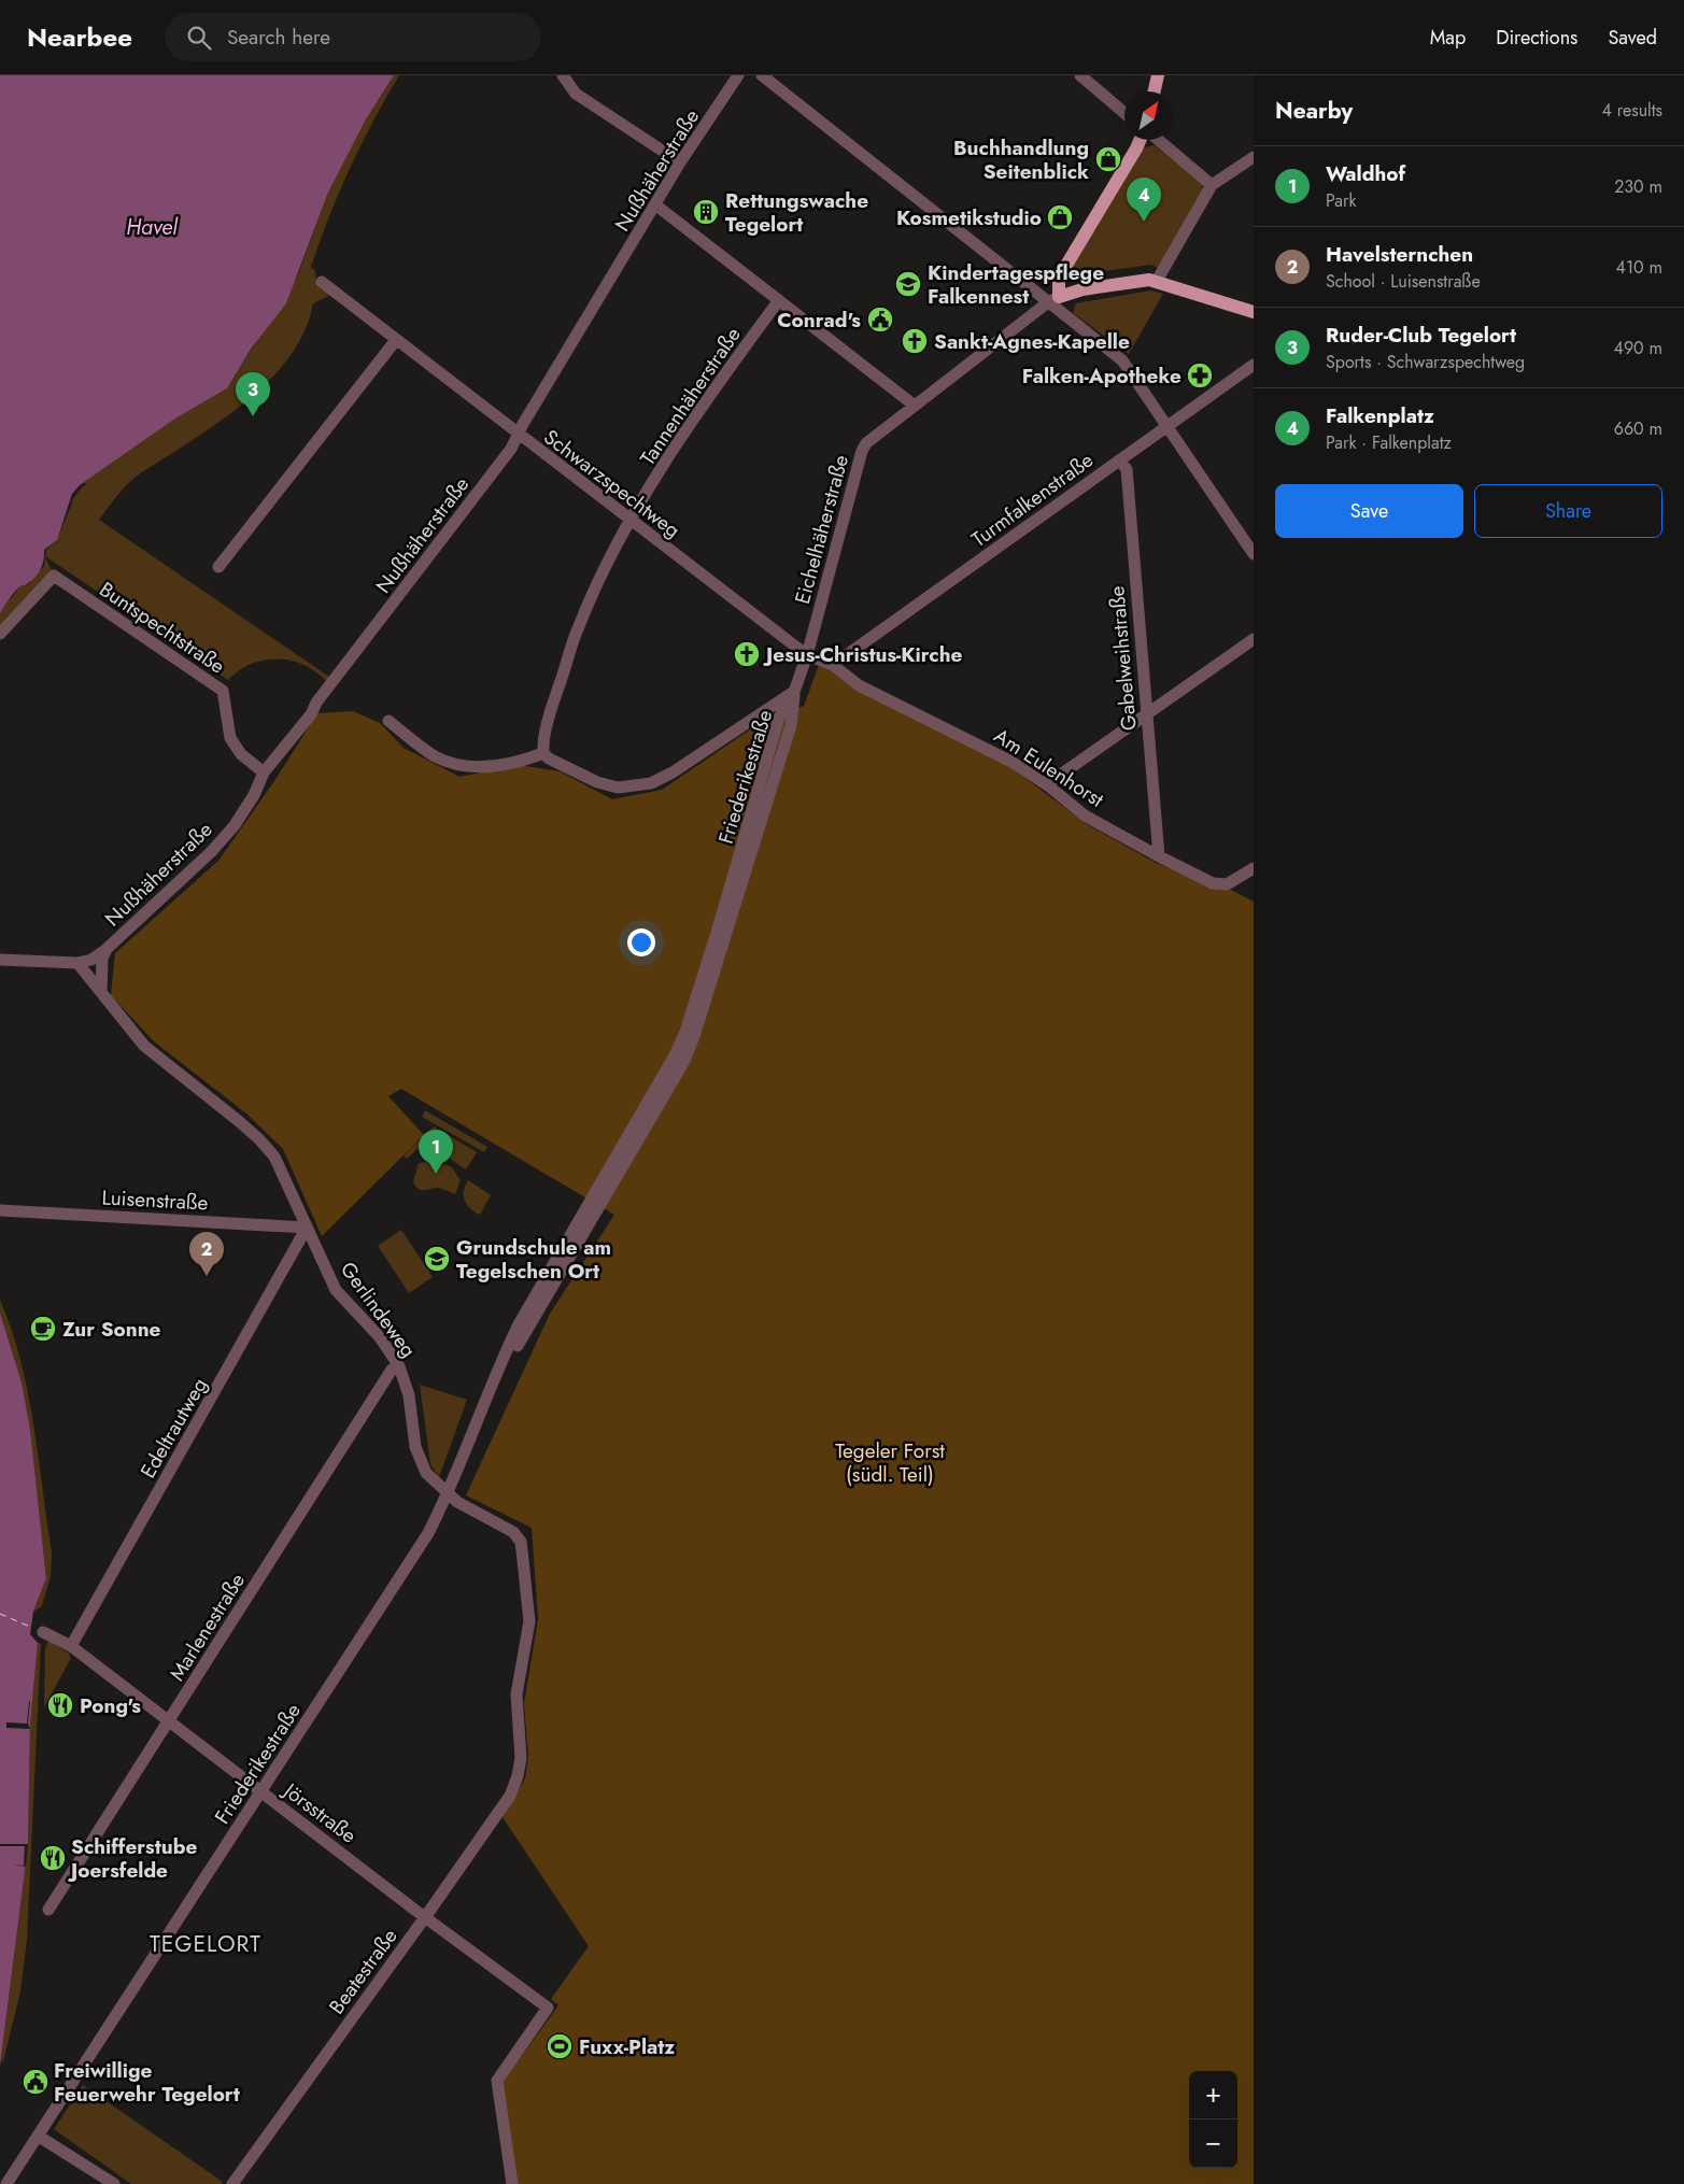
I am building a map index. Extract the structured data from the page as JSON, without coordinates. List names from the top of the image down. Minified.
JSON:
{"streets":{"street":["Nußhäherstraße","Tannenhäherstraße","Schwarzspechtweg","Turmfalkenstraße","Eichelhäherstraße","Buntspechtstraße","Gabelweihstraße","Am Eulenhorst","Friederikestraße","Luisenstraße","Gerlindeweg","Edeltrautweg","Marlenestraße","Jörsstraße","Beatestraße"]},"crossings":[["Nußhäherstraße","Schwarzspechtweg"],["Nußhäherstraße","Buntspechtstraße"],["Nußhäherstraße","Gerlindeweg"],["Tannenhäherstraße","Schwarzspechtweg"],["Schwarzspechtweg","Eichelhäherstraße"],["Schwarzspechtweg","Am Eulenhorst"],["Turmfalkenstraße","Gabelweihstraße"],["Turmfalkenstraße","Am Eulenhorst"],["Eichelhäherstraße","Am Eulenhorst"],["Eichelhäherstraße","Friederikestraße"],["Gabelweihstraße","Am Eulenhorst"],["Friederikestraße","Gerlindeweg"],["Friederikestraße","Jörsstraße"],["Luisenstraße","Gerlindeweg"],["Luisenstraße","Edeltrautweg"],["Gerlindeweg","Edeltrautweg"],["Gerlindeweg","Marlenestraße"],["Gerlindeweg","Beatestraße"],["Edeltrautweg","Jörsstraße"],["Marlenestraße","Jörsstraße"],["Jörsstraße","Beatestraße"]],"districts":["TEGELORT"],"water":["Havel"],"parks":["Tegeler Forst (südl. Teil)"],"places":{"shop":["Buchhandlung Seitenblick","Kosmetikstudio"],"building":["Rettungswache Tegelort"],"school or university":["Kindertagespflege Falkennest","Grundschule am Tegelschen Ort"],"public building":["Conrad's","Freiwillige Feuerwehr Tegelort"],"church":["Sankt-Agnes-Kapelle","Jesus-Christus-Kirche"],"pharmacy":["Falken-Apotheke"],"cafe":["Zur Sonne"],"restaurant":["Pong's","Schifferstube Joersfelde"],"sports":["Fuxx-Platz"]},"north":"top right","page":{"header":"Nearbee","search":"Search here","nav":["Map","Directions","Saved"],"heading":["Nearby","4 results"],"list":[{"mark":"1","name":"Waldhof","note":"Park","value":"230 m"},{"mark":"2","name":"Havelsternchen","note":"School · Luisenstraße","value":"410 m"},{"mark":"3","name":"Ruder-Club Tegelort","note":"Sports · Schwarzspechtweg","value":"490 m"},{"mark":"4","name":"Falkenplatz","note":"Park · Falkenplatz","value":"660 m"}],"pins":["4","3","1","2"],"buttons":["Save","Share"],"map_buttons":["+","−"]}}
